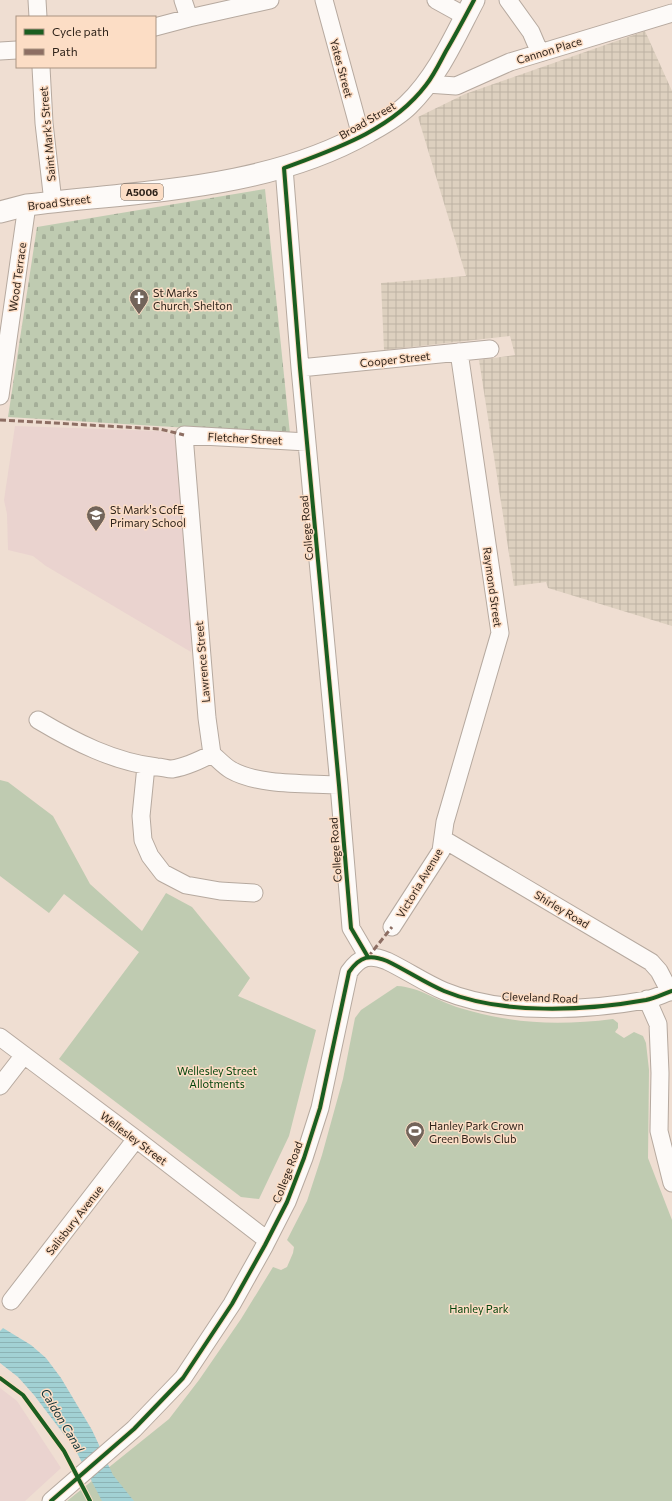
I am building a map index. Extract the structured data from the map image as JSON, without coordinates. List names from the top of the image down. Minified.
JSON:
{"streets":{"main road":["Broad Street","A5006"],"street":["Cannon Place","Yates Street","Saint Mark's Street","Wood Terrace","Cooper Street","Fletcher Street","College Road","Raymond Street","Lawrence Street","Victoria Avenue","Shirley Road","Cleveland Road","Wellesley Street","Salisbury Avenue"]},"crossings":[["Cannon Place","Broad Street"],["Yates Street","Broad Street"],["Broad Street","Saint Mark's Street"],["Broad Street","Wood Terrace"],["Broad Street","College Road"],["Cooper Street","College Road"],["Cooper Street","Raymond Street"],["Fletcher Street","College Road"],["Fletcher Street","Lawrence Street"],["College Road","Cleveland Road"],["College Road","Wellesley Street"],["Raymond Street","Victoria Avenue"],["Raymond Street","Shirley Road"],["Victoria Avenue","Shirley Road"],["Shirley Road","Cleveland Road"],["Wellesley Street","Salisbury Avenue"]],"water":["Caldon Canal"],"parks":["Wellesley Street Allotments","Hanley Park"],"places":{"church":["St Marks Church, Shelton"],"school or university":["St Mark's CofE Primary School"],"sports":["Hanley Park Crown Green Bowls Club"]},"legend":["Cycle path","Path"]}
